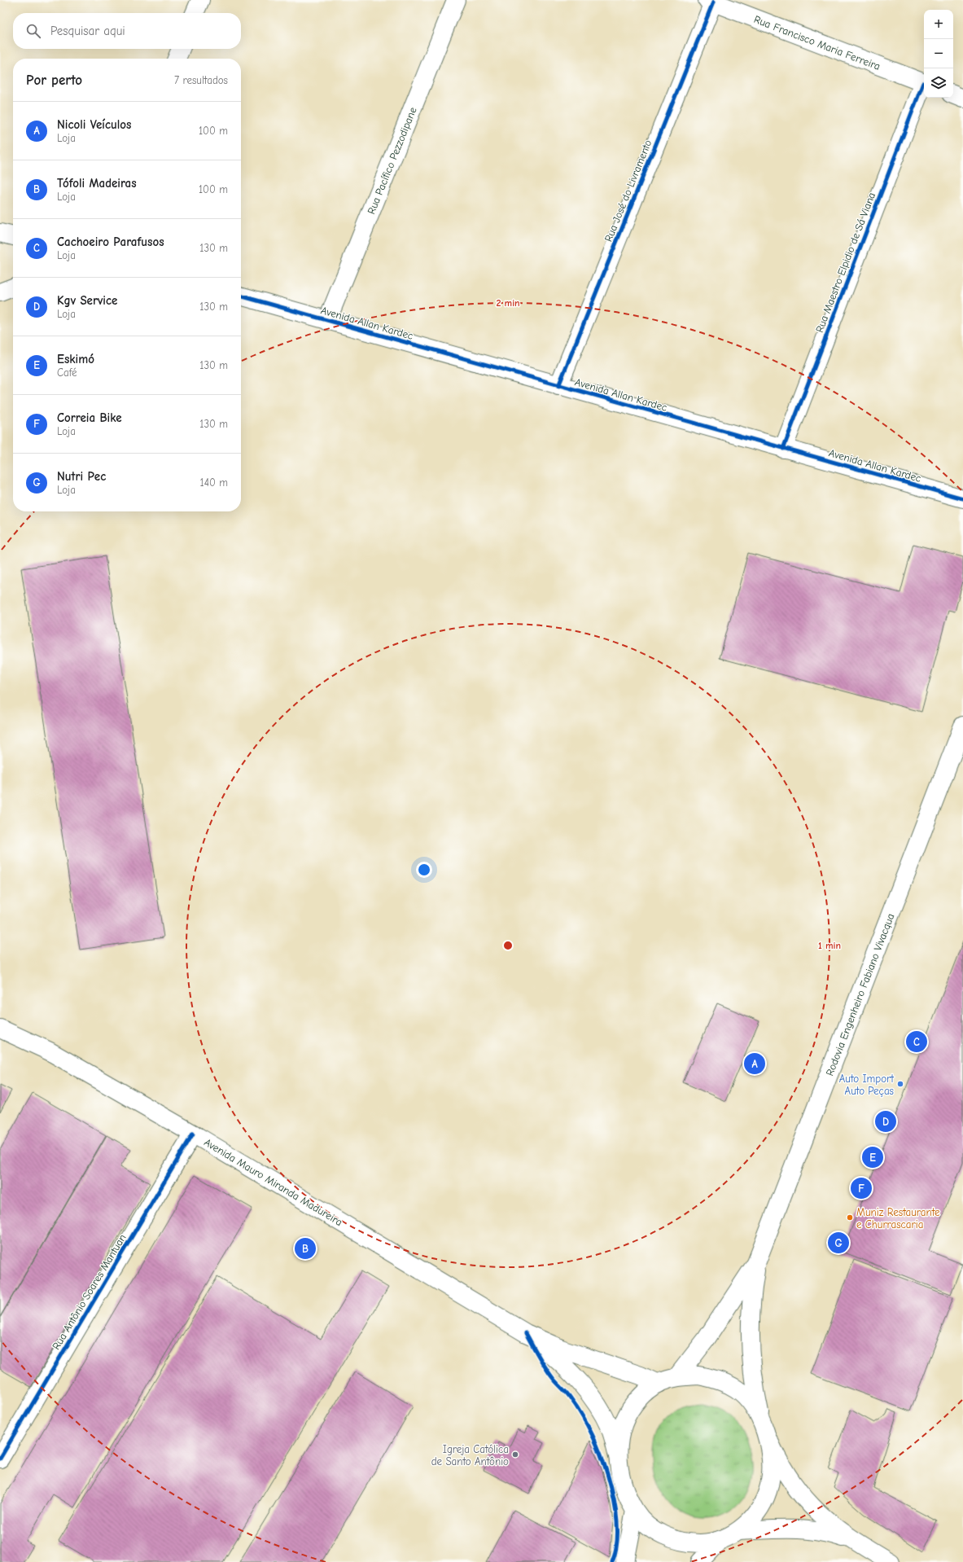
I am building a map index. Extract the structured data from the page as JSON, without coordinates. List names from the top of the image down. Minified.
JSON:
{"streets":{"main road":["Rua Francisco Maria Ferreira","Rua Pacífico Pezzodipane","Rua José do Livramento","Rua Maestro Elpidio de Sá Viana","Avenida Allan Kardec","Rodovia Engenheiro Fabiano Vivacqua","Avenida Mauro Miranda Madureira","Rua Antônio Soares Mantuan"]},"crossings":[["Rua Francisco Maria Ferreira","Rua José do Livramento"],["Rua Pacífico Pezzodipane","Avenida Allan Kardec"],["Rua José do Livramento","Avenida Allan Kardec"],["Rua Maestro Elpidio de Sá Viana","Avenida Allan Kardec"],["Avenida Mauro Miranda Madureira","Rua Antônio Soares Mantuan"]],"places":["Auto Import Auto Peças","Muniz Restaurante e Churrascaria","Igreja Católica de Santo Antônio"],"page":{"map_buttons":["+","−"],"search":"Pesquisar aqui","heading":["Por perto","7 resultados"],"list":[{"mark":"A","name":"Nicoli Veículos","note":"Loja","value":"100 m"},{"mark":"B","name":"Tófoli Madeiras","note":"Loja","value":"100 m"},{"mark":"C","name":"Cachoeiro Parafusos","note":"Loja","value":"130 m"},{"mark":"D","name":"Kgv Service","note":"Loja","value":"130 m"},{"mark":"E","name":"Eskimó","note":"Café","value":"130 m"},{"mark":"F","name":"Correia Bike","note":"Loja","value":"130 m"},{"mark":"G","name":"Nutri Pec","note":"Loja","value":"140 m"}],"pins":["C","A","D","E","F","G","B"]},"rings":["2 min","1 min"]}
